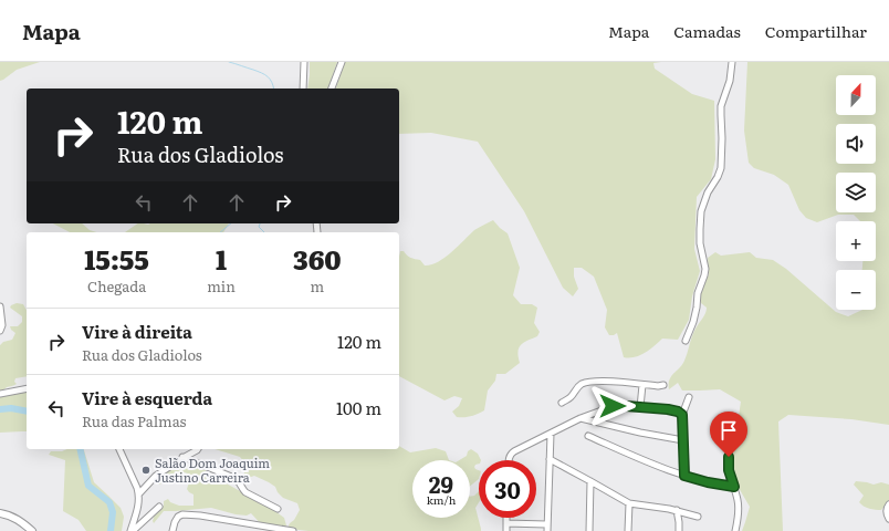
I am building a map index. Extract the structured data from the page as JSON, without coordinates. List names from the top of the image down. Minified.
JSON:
{"places":["Salão Dom Joaquim Justino Carreira"],"north":"top","page":{"header":"Mapa","nav":["Mapa","Camadas","Compartilhar"],"map_buttons":["+","−"],"turn":["120 m","Rua dos Gladiolos"],"eta":["15:55","Chegada","1","min","360","m"],"list":[{"name":"Vire à direita","note":"Rua dos Gladiolos","value":"120 m"},{"name":"Vire à esquerda","note":"Rua das Palmas","value":"100 m"}],"speed":"29 km/h","limit":"30"}}
